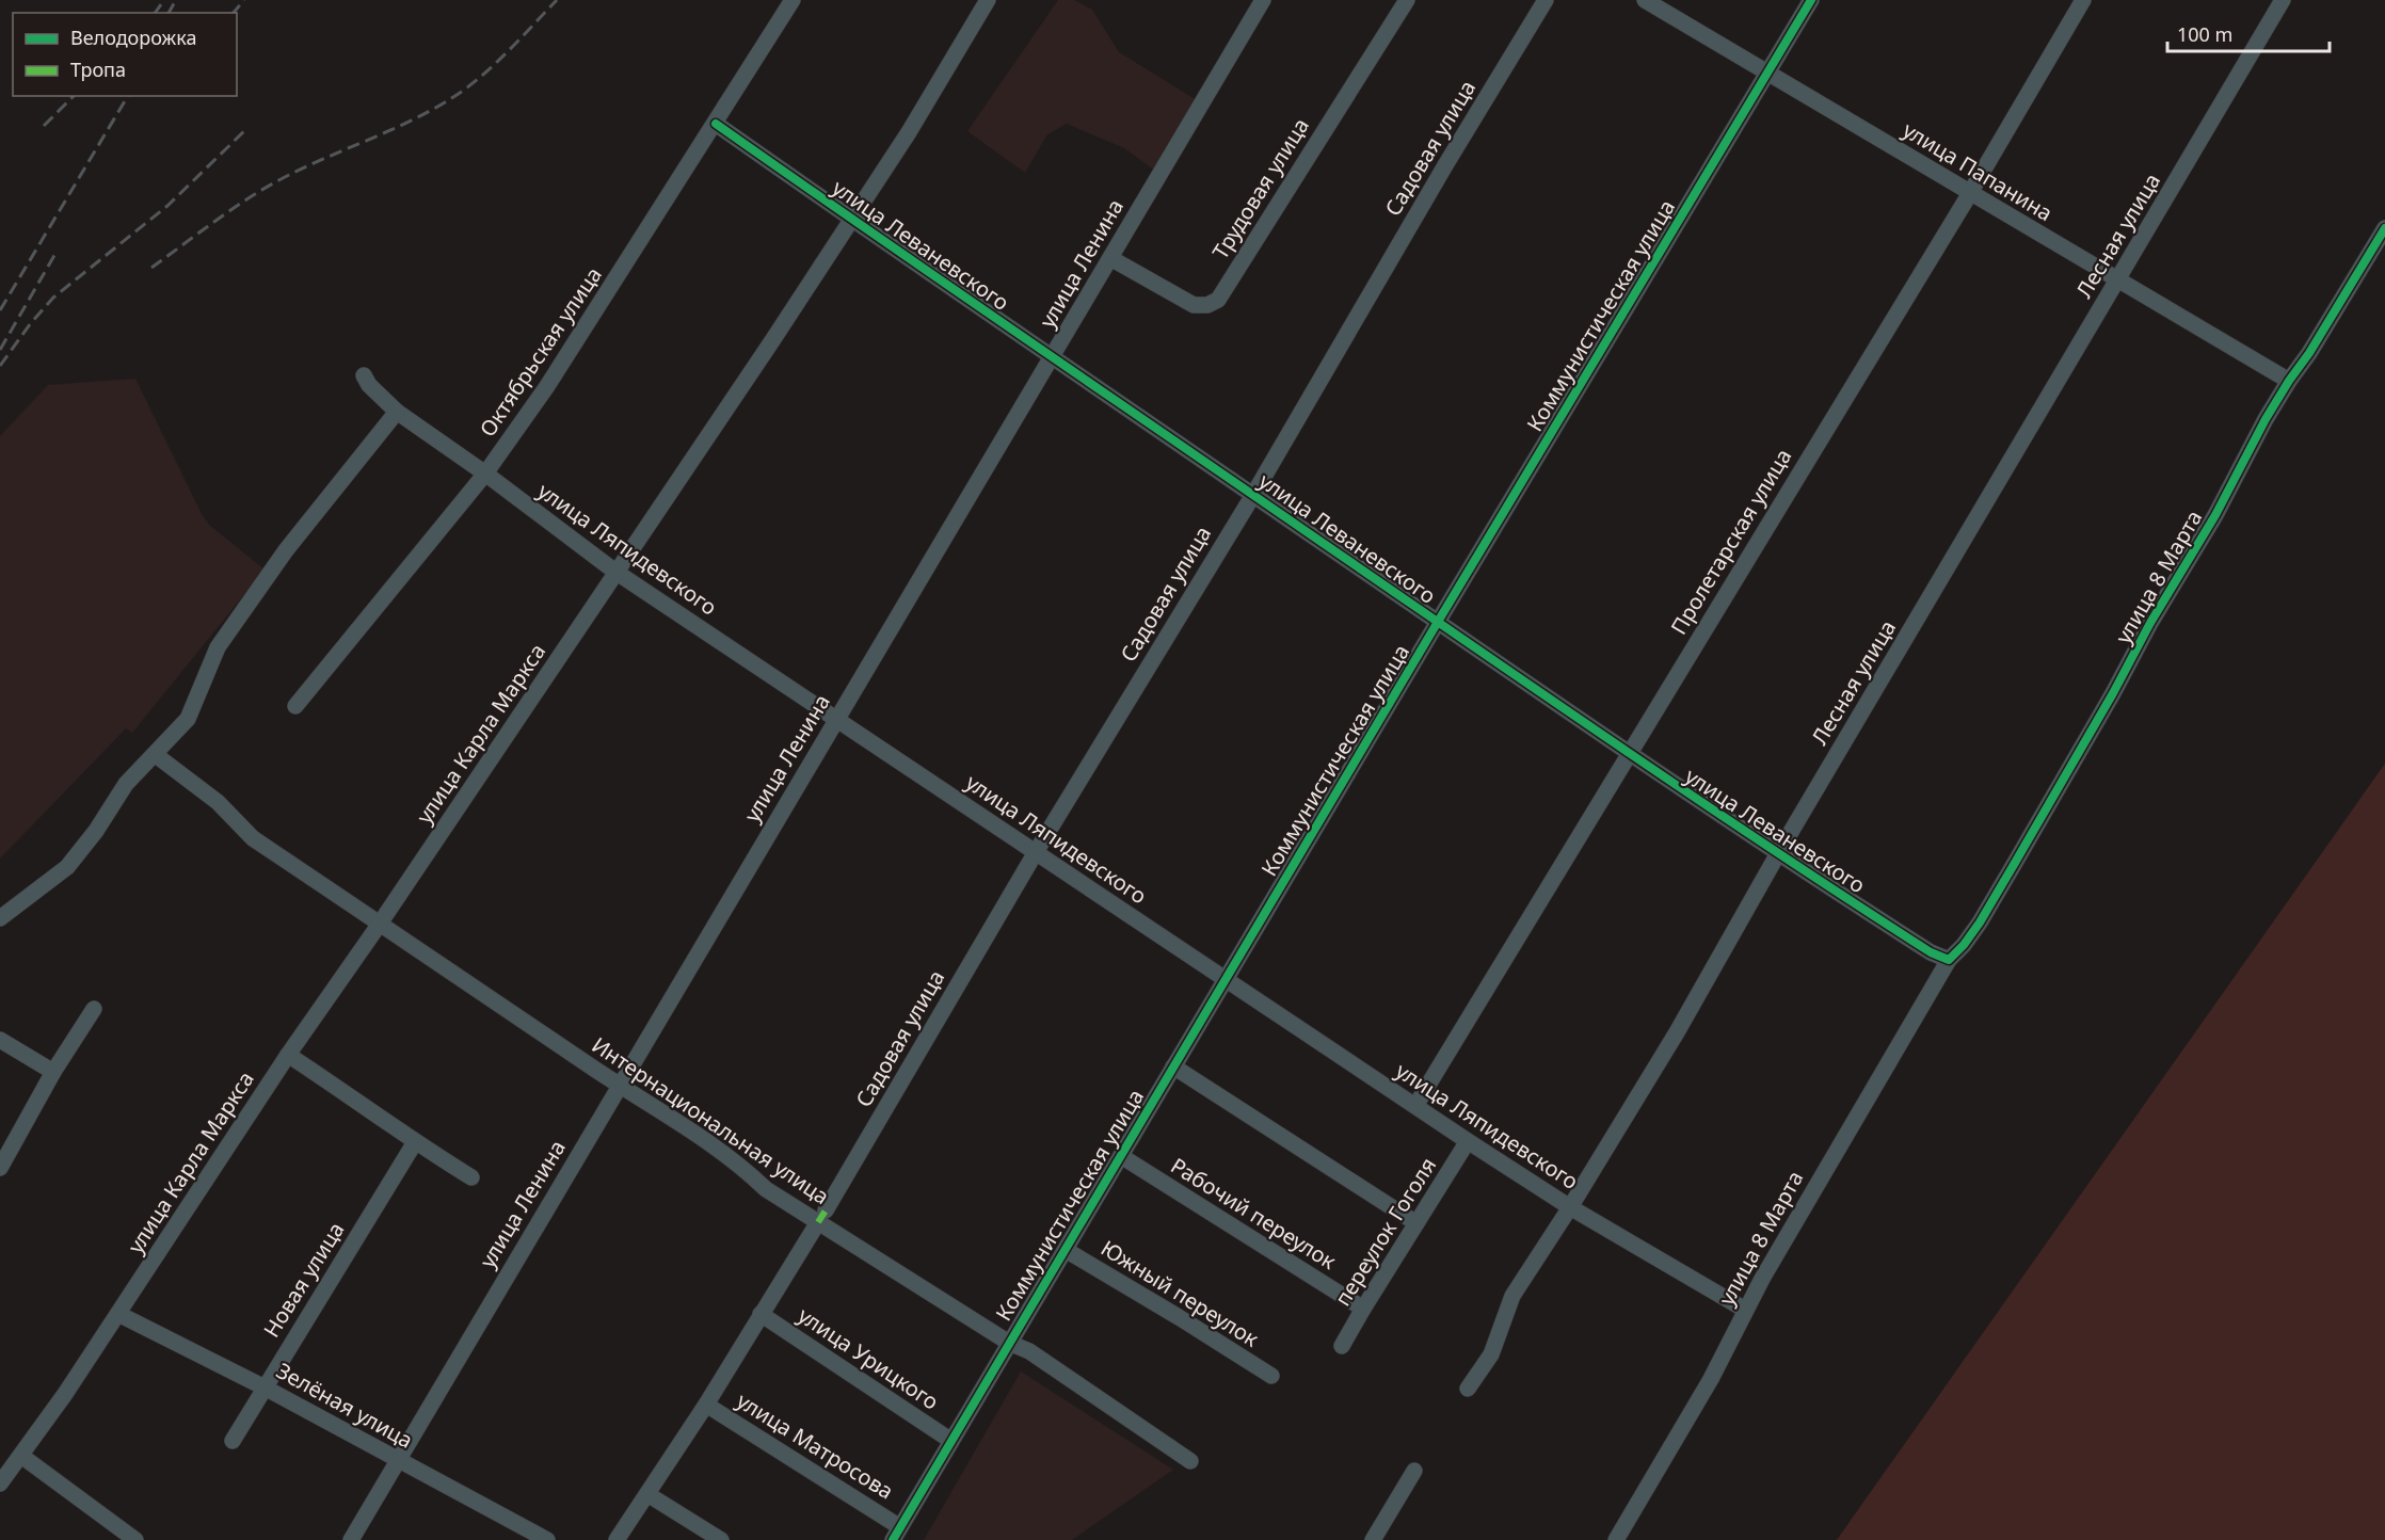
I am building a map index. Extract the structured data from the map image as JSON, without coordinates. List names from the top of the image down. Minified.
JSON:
{"streets":{"street":["Садовая улица","улица Папанина","Трудовая улица","Лесная улица","улица Леваневского","улица Ленина","Коммунистическая улица","Октябрьская улица","Пролетарская улица","улица Ляпидевского","улица 8 Марта","улица Карла Маркса","Интернациональная улица","Рабочий переулок","переулок Гоголя","Новая улица","Южный переулок","улица Урицкого","Зелёная улица","улица Матросова"]},"crossings":[["Садовая улица","улица Леваневского"],["Садовая улица","улица Ляпидевского"],["Садовая улица","Интернациональная улица"],["Садовая улица","улица Урицкого"],["Садовая улица","улица Матросова"],["улица Папанина","Лесная улица"],["улица Папанина","Коммунистическая улица"],["улица Папанина","Пролетарская улица"],["улица Папанина","улица 8 Марта"],["Трудовая улица","улица Ленина"],["Лесная улица","улица Леваневского"],["Лесная улица","улица Ляпидевского"],["улица Леваневского","улица Ленина"],["улица Леваневского","Коммунистическая улица"],["улица Леваневского","Октябрьская улица"],["улица Леваневского","Пролетарская улица"],["улица Леваневского","улица 8 Марта"],["улица Леваневского","улица Карла Маркса"],["улица Ленина","улица Ляпидевского"],["улица Ленина","Интернациональная улица"],["улица Ленина","Зелёная улица"],["Коммунистическая улица","улица Ляпидевского"],["Коммунистическая улица","Интернациональная улица"],["Коммунистическая улица","Рабочий переулок"],["Коммунистическая улица","Южный переулок"],["Коммунистическая улица","улица Урицкого"],["Коммунистическая улица","улица Матросова"],["Октябрьская улица","улица Ляпидевского"],["Пролетарская улица","улица Ляпидевского"],["улица Ляпидевского","улица 8 Марта"],["улица Ляпидевского","улица Карла Маркса"],["улица Ляпидевского","переулок Гоголя"],["улица Карла Маркса","Интернациональная улица"],["улица Карла Маркса","Зелёная улица"],["Рабочий переулок","переулок Гоголя"],["Новая улица","Зелёная улица"]],"legend":["Велодорожка","Тропа"],"scale_bar":"100 m"}
